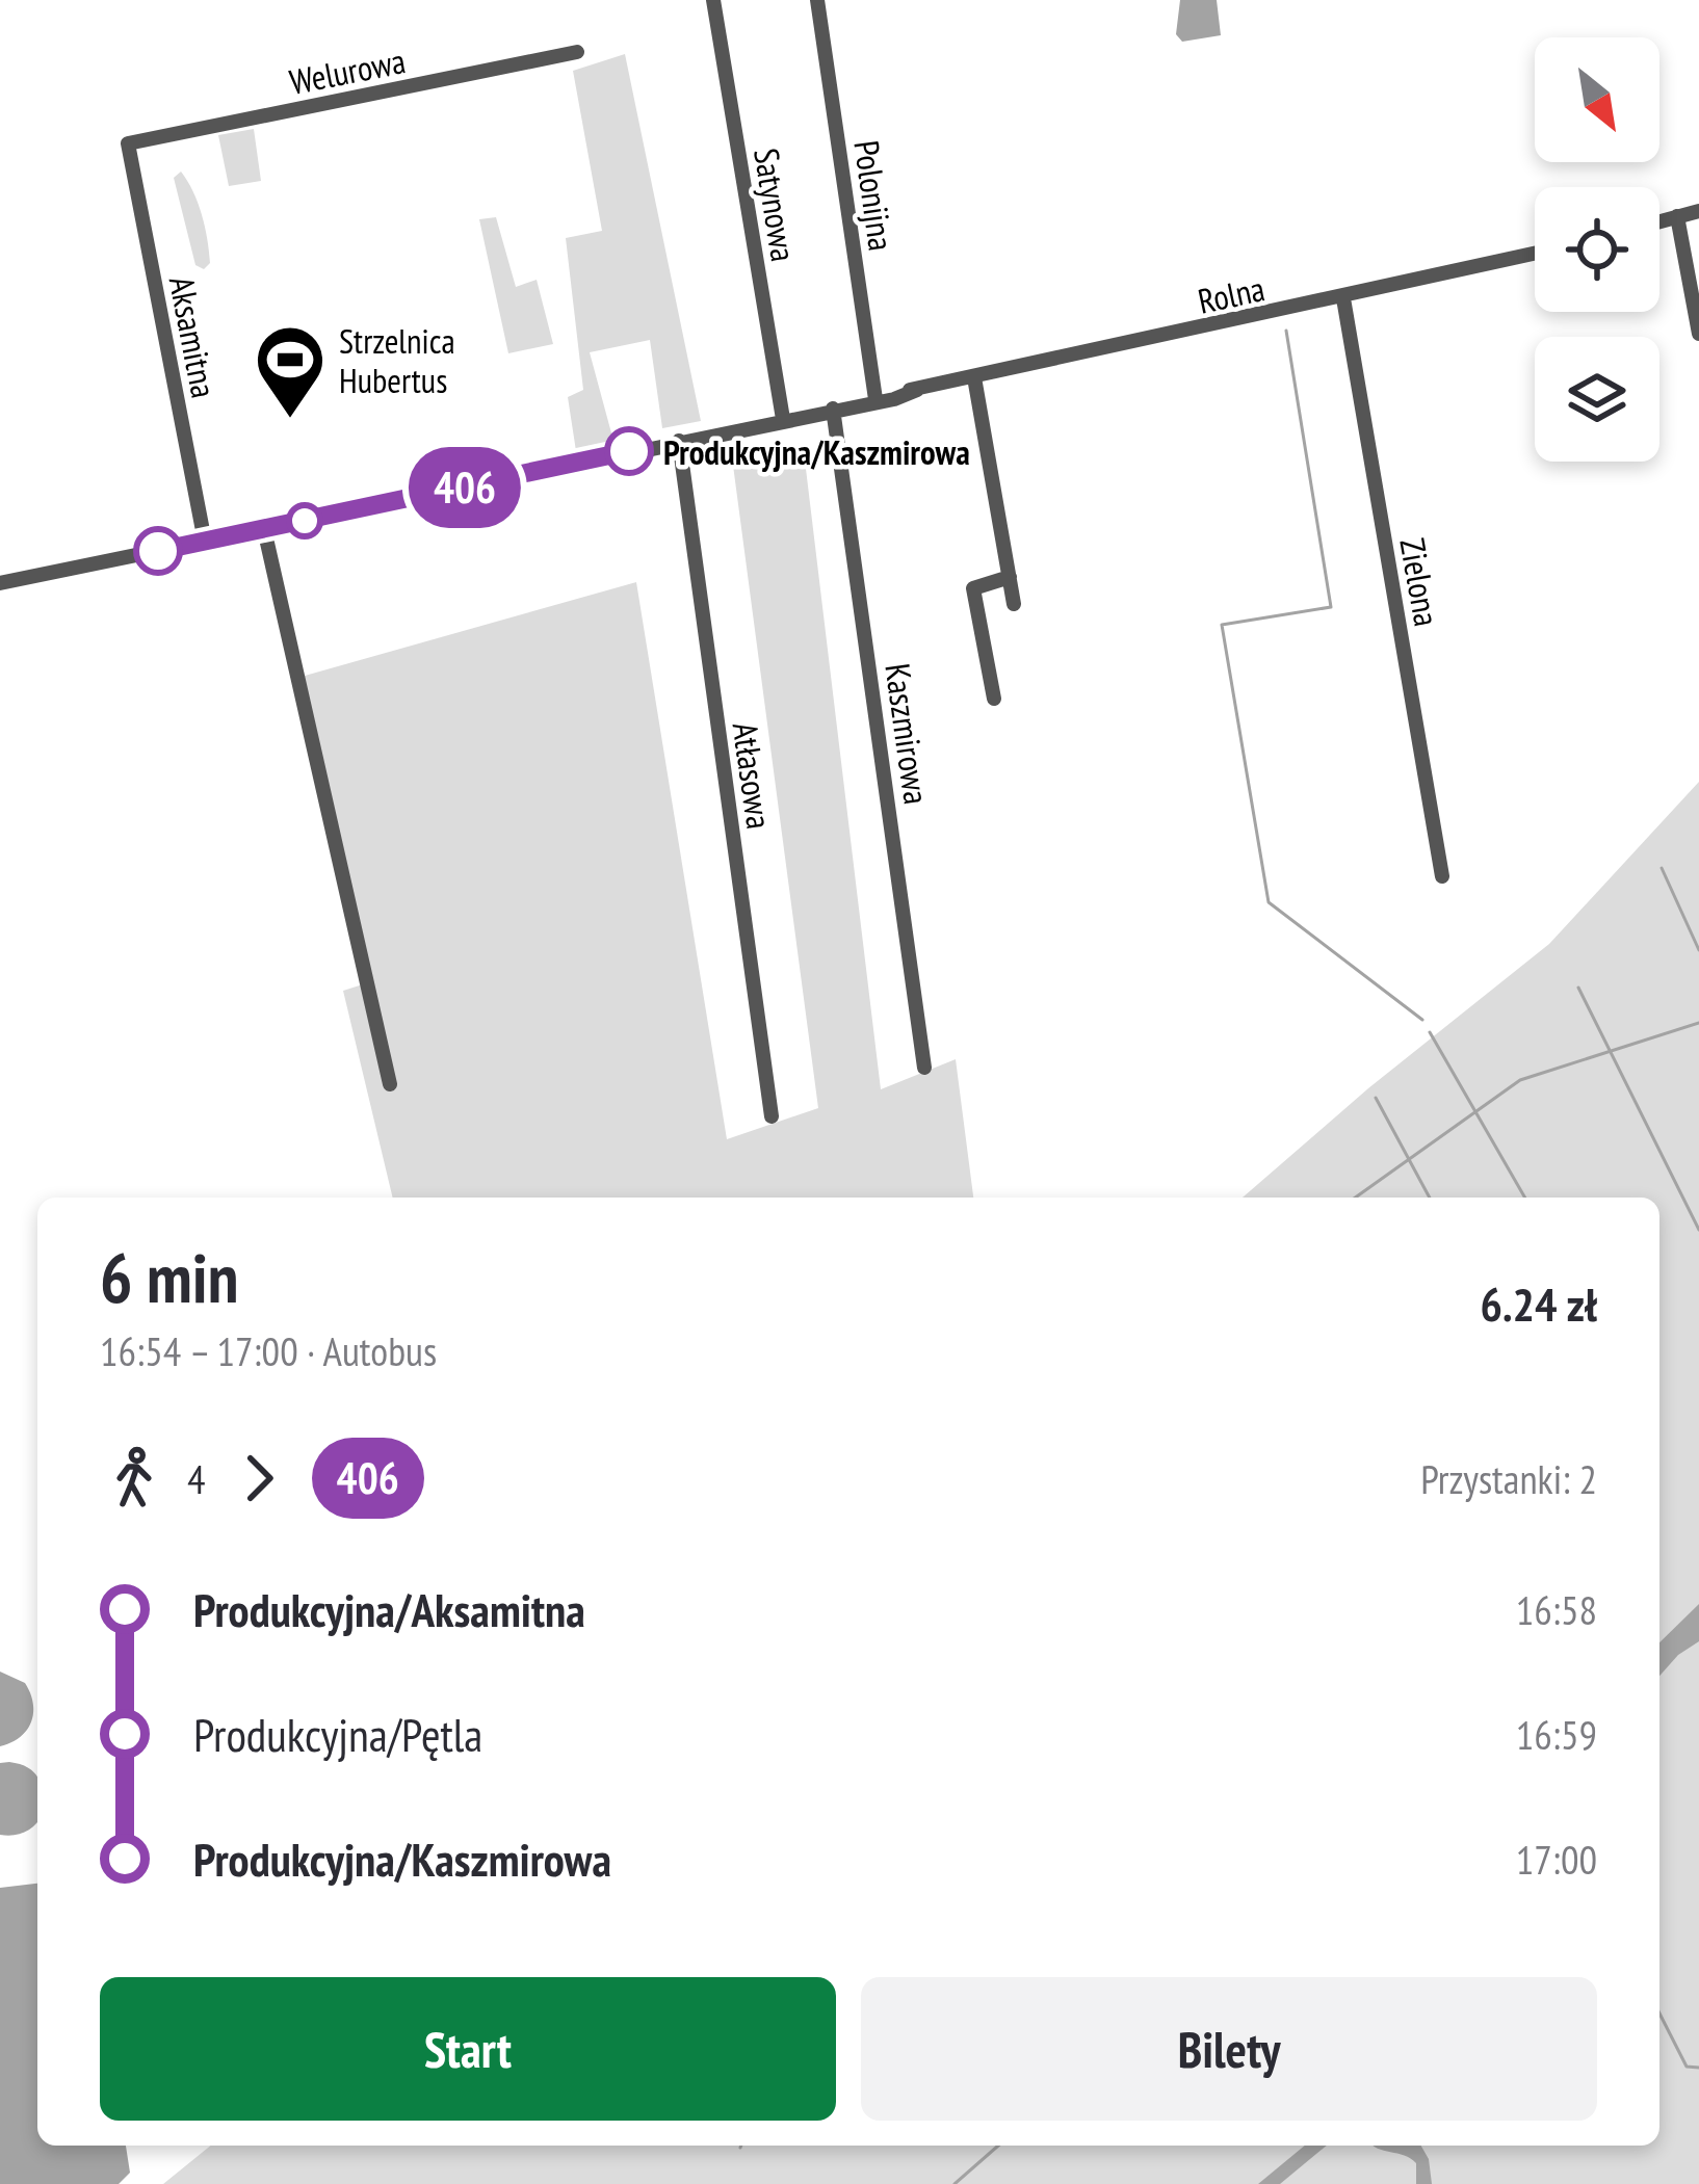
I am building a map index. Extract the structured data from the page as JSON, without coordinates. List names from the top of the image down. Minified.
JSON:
{"streets":{"street":["Welurowa","Polonijna","Satynowa","Rolna","Aksamitna","Zielona","Kaszmirowa","Atłasowa"]},"crossings":[["Welurowa","Aksamitna"],["Polonijna","Rolna"],["Satynowa","Rolna"],["Rolna","Aksamitna"],["Rolna","Zielona"],["Rolna","Kaszmirowa"],["Rolna","Atłasowa"]],"places":{"sports":["Strzelnica Hubertus"],"other":["Produkcyjna/Kaszmirowa"]},"lines":["bus line 406"],"north":"bottom right","page":{"on_map":"406","heading":["6 min","16:54 – 17:00 · Autobus","6.24 zł"],"legs":["4","406","Przystanki: 2"],"list":[{"name":"Produkcyjna/Aksamitna","value":"16:58"},{"name":"Produkcyjna/Pętla","value":"16:59"},{"name":"Produkcyjna/Kaszmirowa","value":"17:00"}],"buttons":["Start","Bilety"]}}
